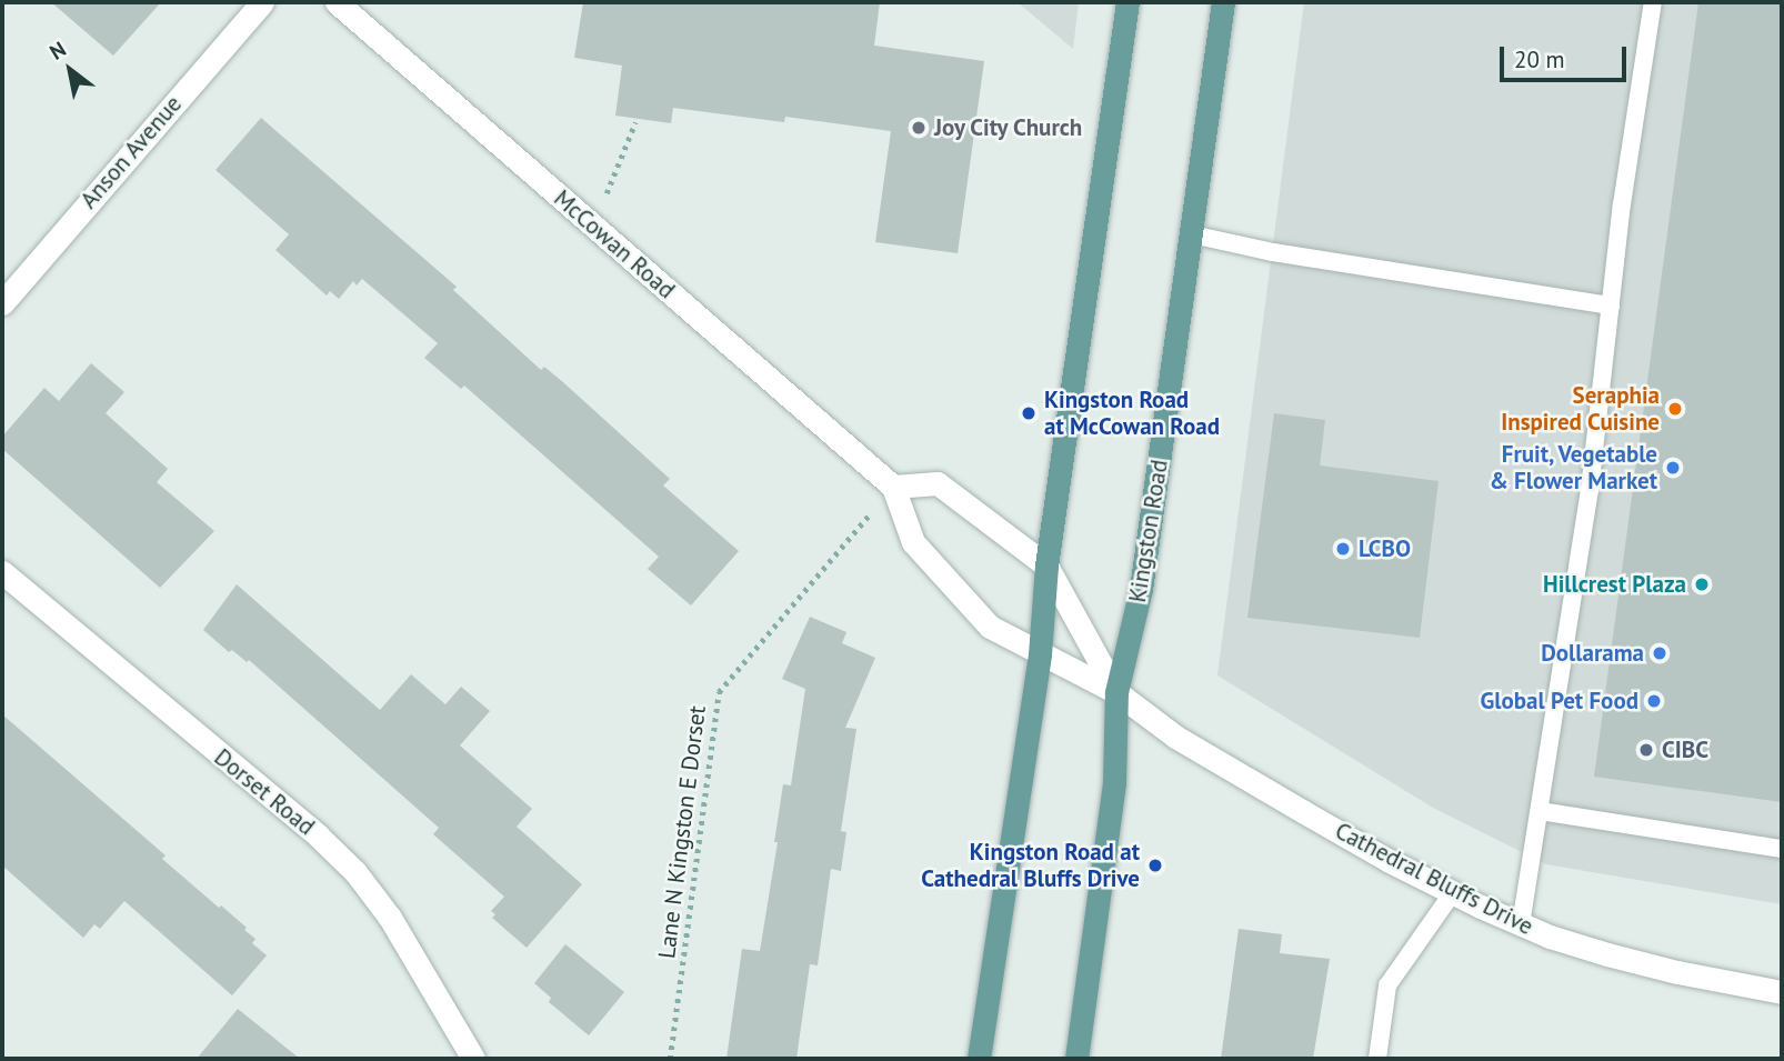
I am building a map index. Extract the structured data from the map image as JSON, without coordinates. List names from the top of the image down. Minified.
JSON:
{"streets":{"main road":["Kingston Road"],"street":["Anson Avenue","McCowan Road","Dorset Road","Cathedral Bluffs Drive"],"path":["Lane N Kingston E Dorset"]},"crossings":[["McCowan Road","Kingston Road"],["McCowan Road","Lane N Kingston E Dorset"],["McCowan Road","Cathedral Bluffs Drive"],["Kingston Road","Cathedral Bluffs Drive"]],"places":["Joy City Church","Seraphia Inspired Cuisine","Kingston Road at McCowan Road","Fruit, Vegetable & Flower Market","LCBO","Hillcrest Plaza","Dollarama","Global Pet Food","CIBC","Kingston Road at Cathedral Bluffs Drive"],"scale_bar":"20 m","north":"top left"}
